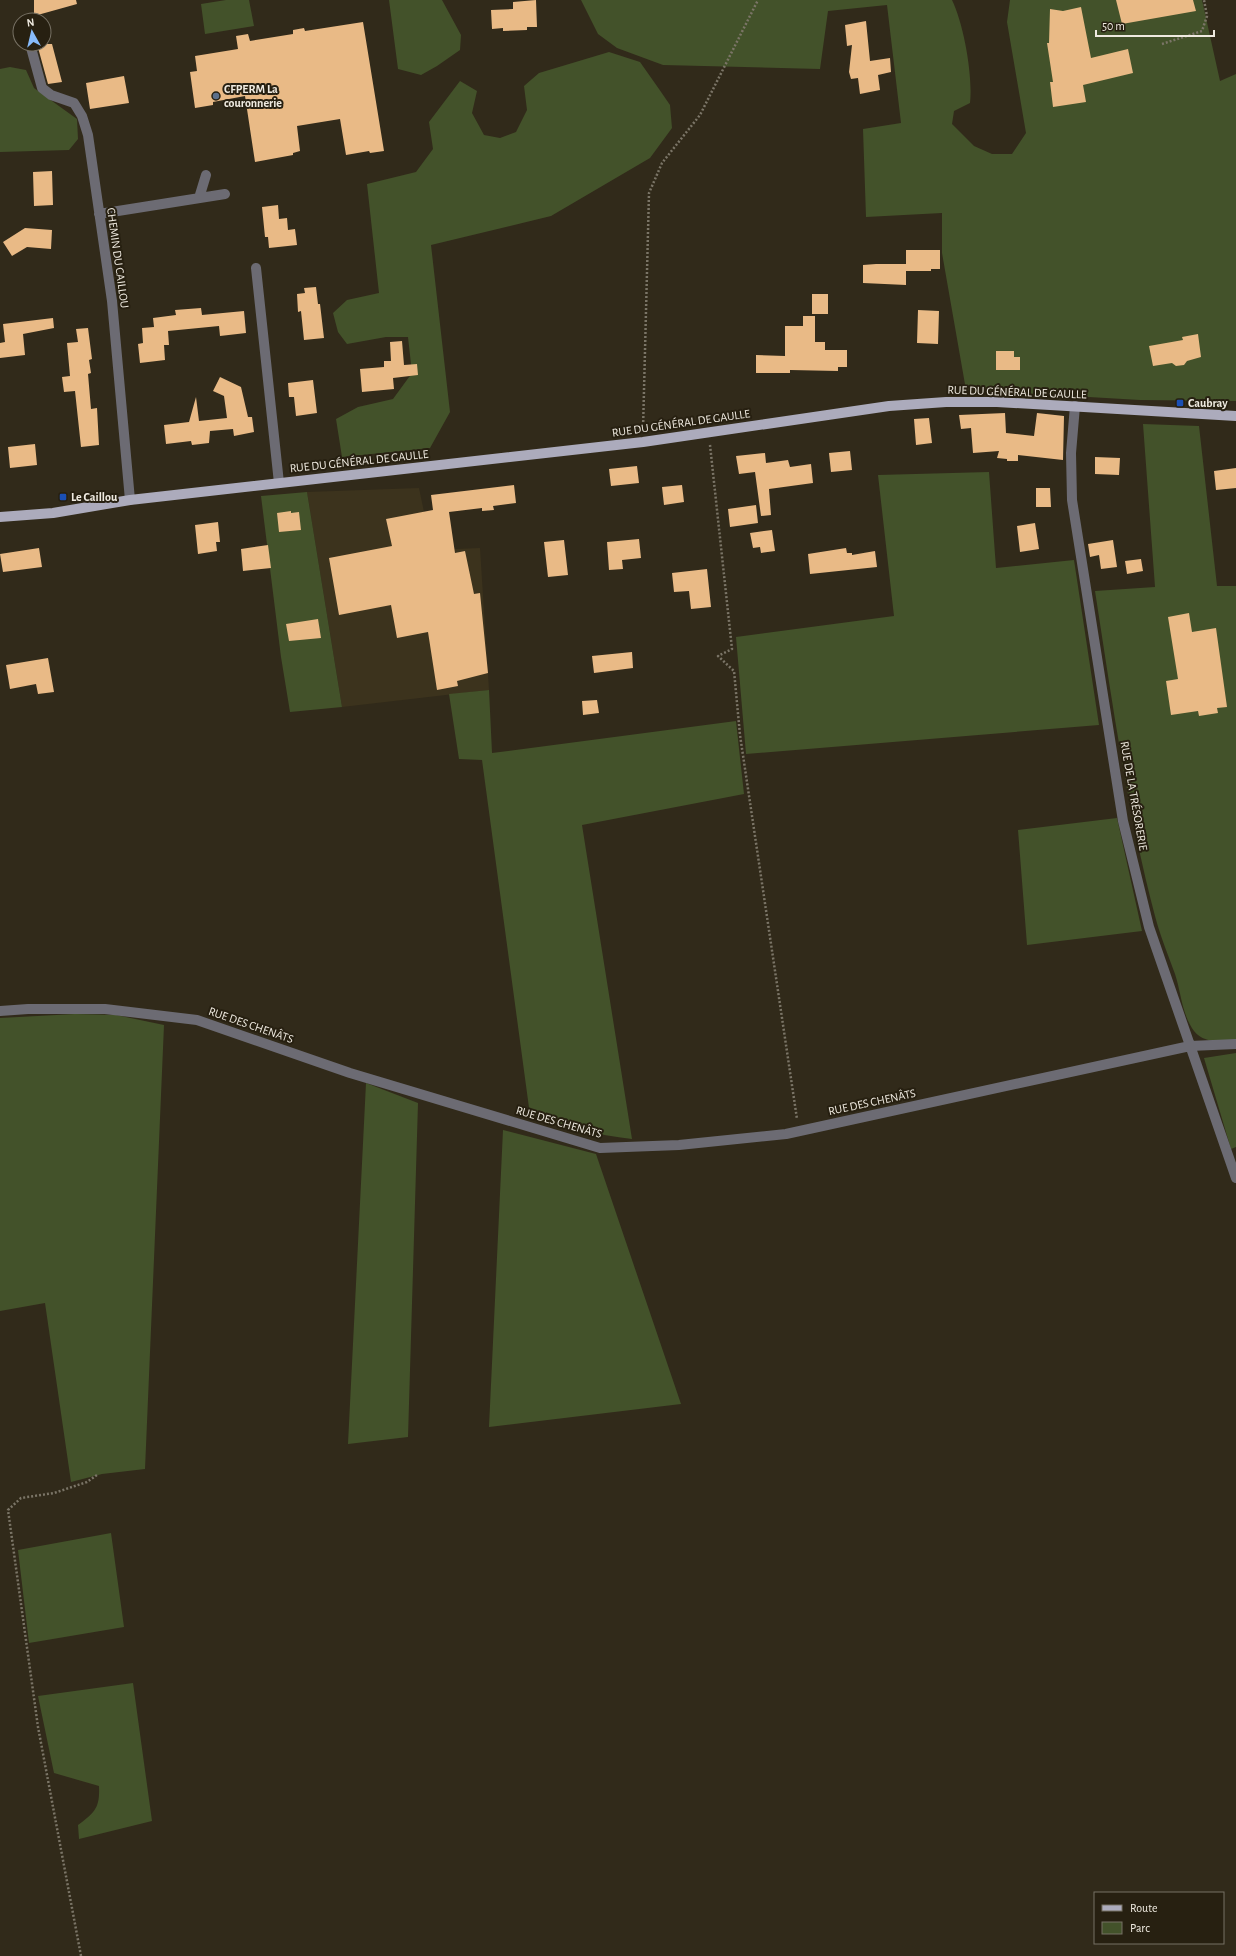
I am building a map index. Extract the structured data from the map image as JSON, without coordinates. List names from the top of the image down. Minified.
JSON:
{"streets":{"main road":["RUE DU GÉNÉRAL DE GAULLE"],"street":["CHEMIN DU CAILLOU","RUE DE LA TRÉSORERIE","RUE DES CHENÂTS"]},"crossings":[["CHEMIN DU CAILLOU","RUE DU GÉNÉRAL DE GAULLE"],["RUE DU GÉNÉRAL DE GAULLE","RUE DE LA TRÉSORERIE"],["RUE DE LA TRÉSORERIE","RUE DES CHENÂTS"]],"places":{"other":["CFPERM La couronnerie"],"transit":["Caubray","Le Caillou"]},"legend":["Route","Parc"],"scale_bar":"50 m","north":"top"}
